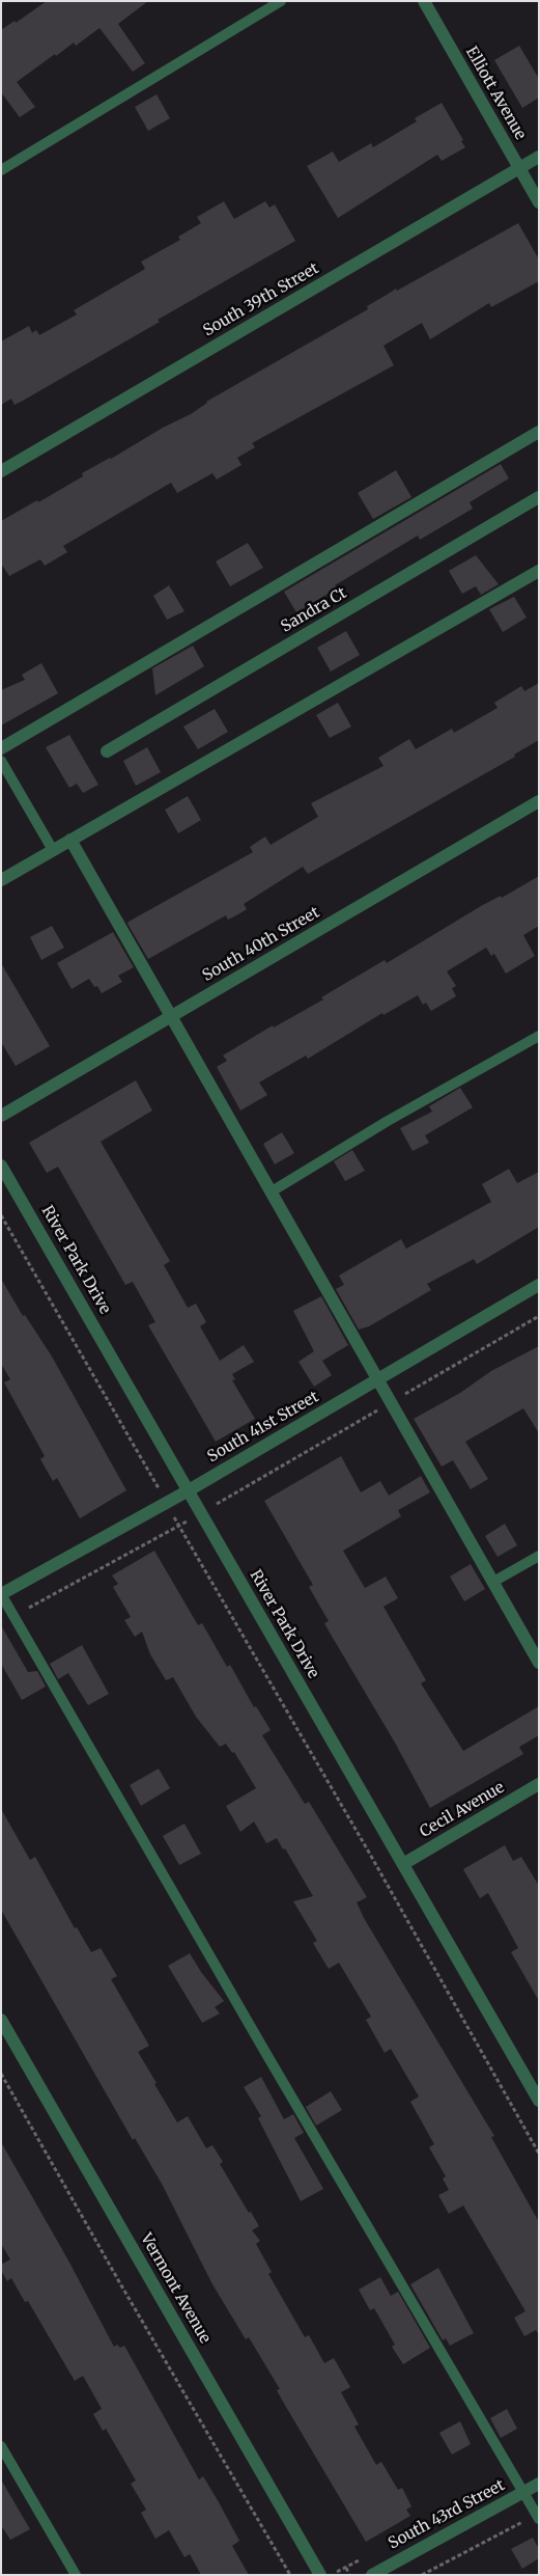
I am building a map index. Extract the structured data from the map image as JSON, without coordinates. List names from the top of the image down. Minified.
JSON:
{"streets":{"street":["Elliott Avenue","South 39th Street","Sandra Ct","South 40th Street","River Park Drive","South 41st Street","Cecil Avenue","Vermont Avenue","South 43rd Street"]},"crossings":[["Elliott Avenue","South 39th Street"],["River Park Drive","South 41st Street"],["River Park Drive","Cecil Avenue"]]}
